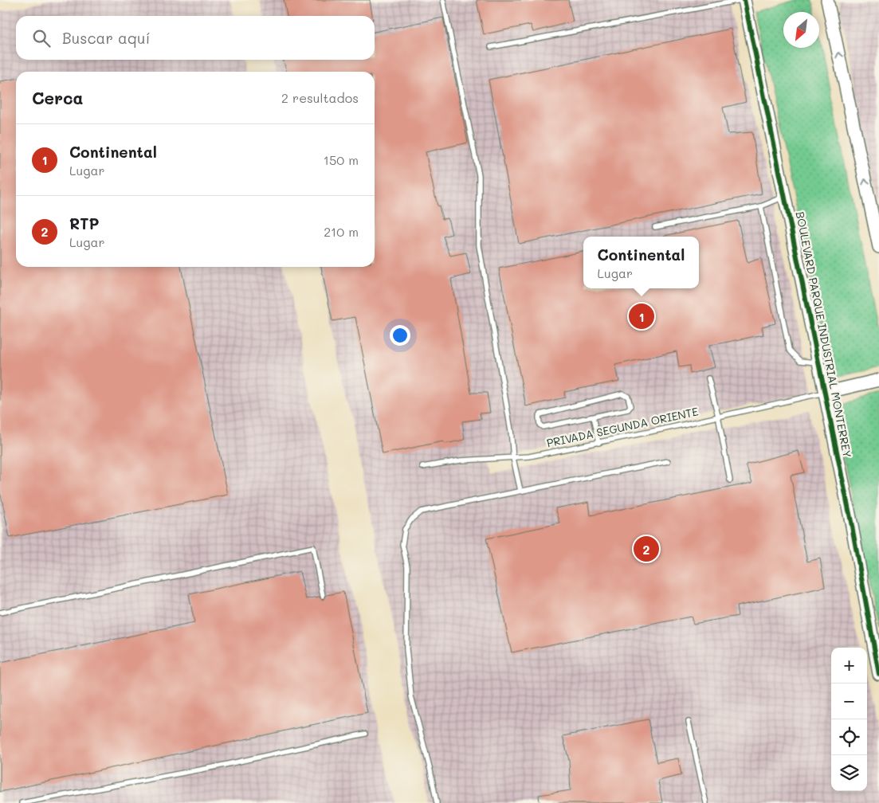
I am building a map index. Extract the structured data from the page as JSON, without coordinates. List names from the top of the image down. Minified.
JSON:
{"streets":{"street":["BOULEVARD PARQUE INDUSTRIAL MONTERREY"],"lane":["PRIVADA SEGUNDA ORIENTE"]},"crossings":[["BOULEVARD PARQUE INDUSTRIAL MONTERREY","PRIVADA SEGUNDA ORIENTE"]],"north":"bottom left","page":{"search":"Buscar aquí","heading":["Cerca","2 resultados"],"list":[{"mark":"1","name":"Continental","note":"Lugar","value":"150 m"},{"mark":"2","name":"RTP","note":"Lugar","value":"210 m"}],"popup":["Continental","Lugar"],"pins":["1","2"],"map_buttons":["+","−"]}}
